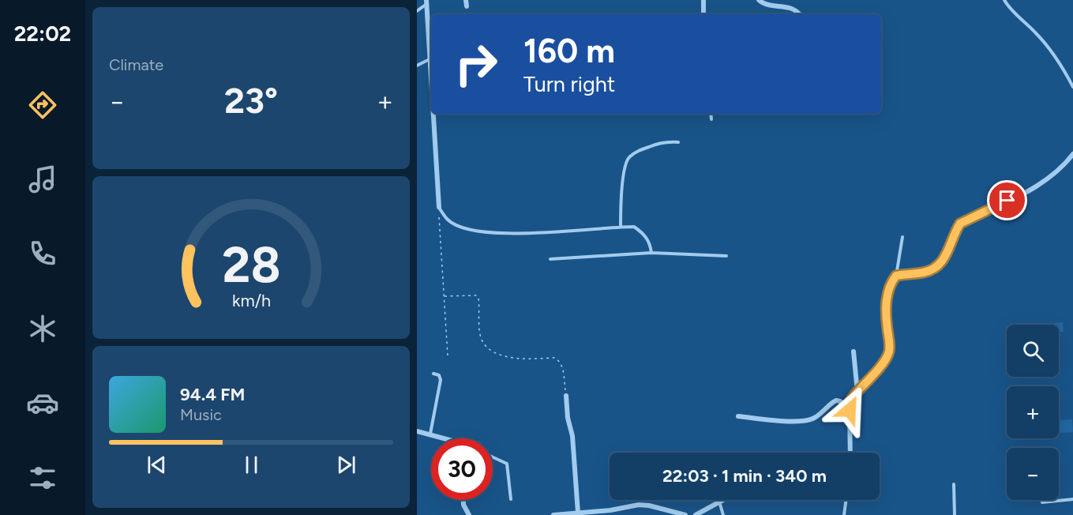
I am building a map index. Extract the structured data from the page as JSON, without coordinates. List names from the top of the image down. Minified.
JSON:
{"page":{"tabs":"22:02","tile":"Climate","turn":["160 m","Turn right"],"heat":["−","23°","+"],"map_buttons":["+","−"],"song":["94.4 FM","Music"],"limit":"30","trip":"22:03 · 1 min · 340 m","gauge":["28","km/h"]}}
